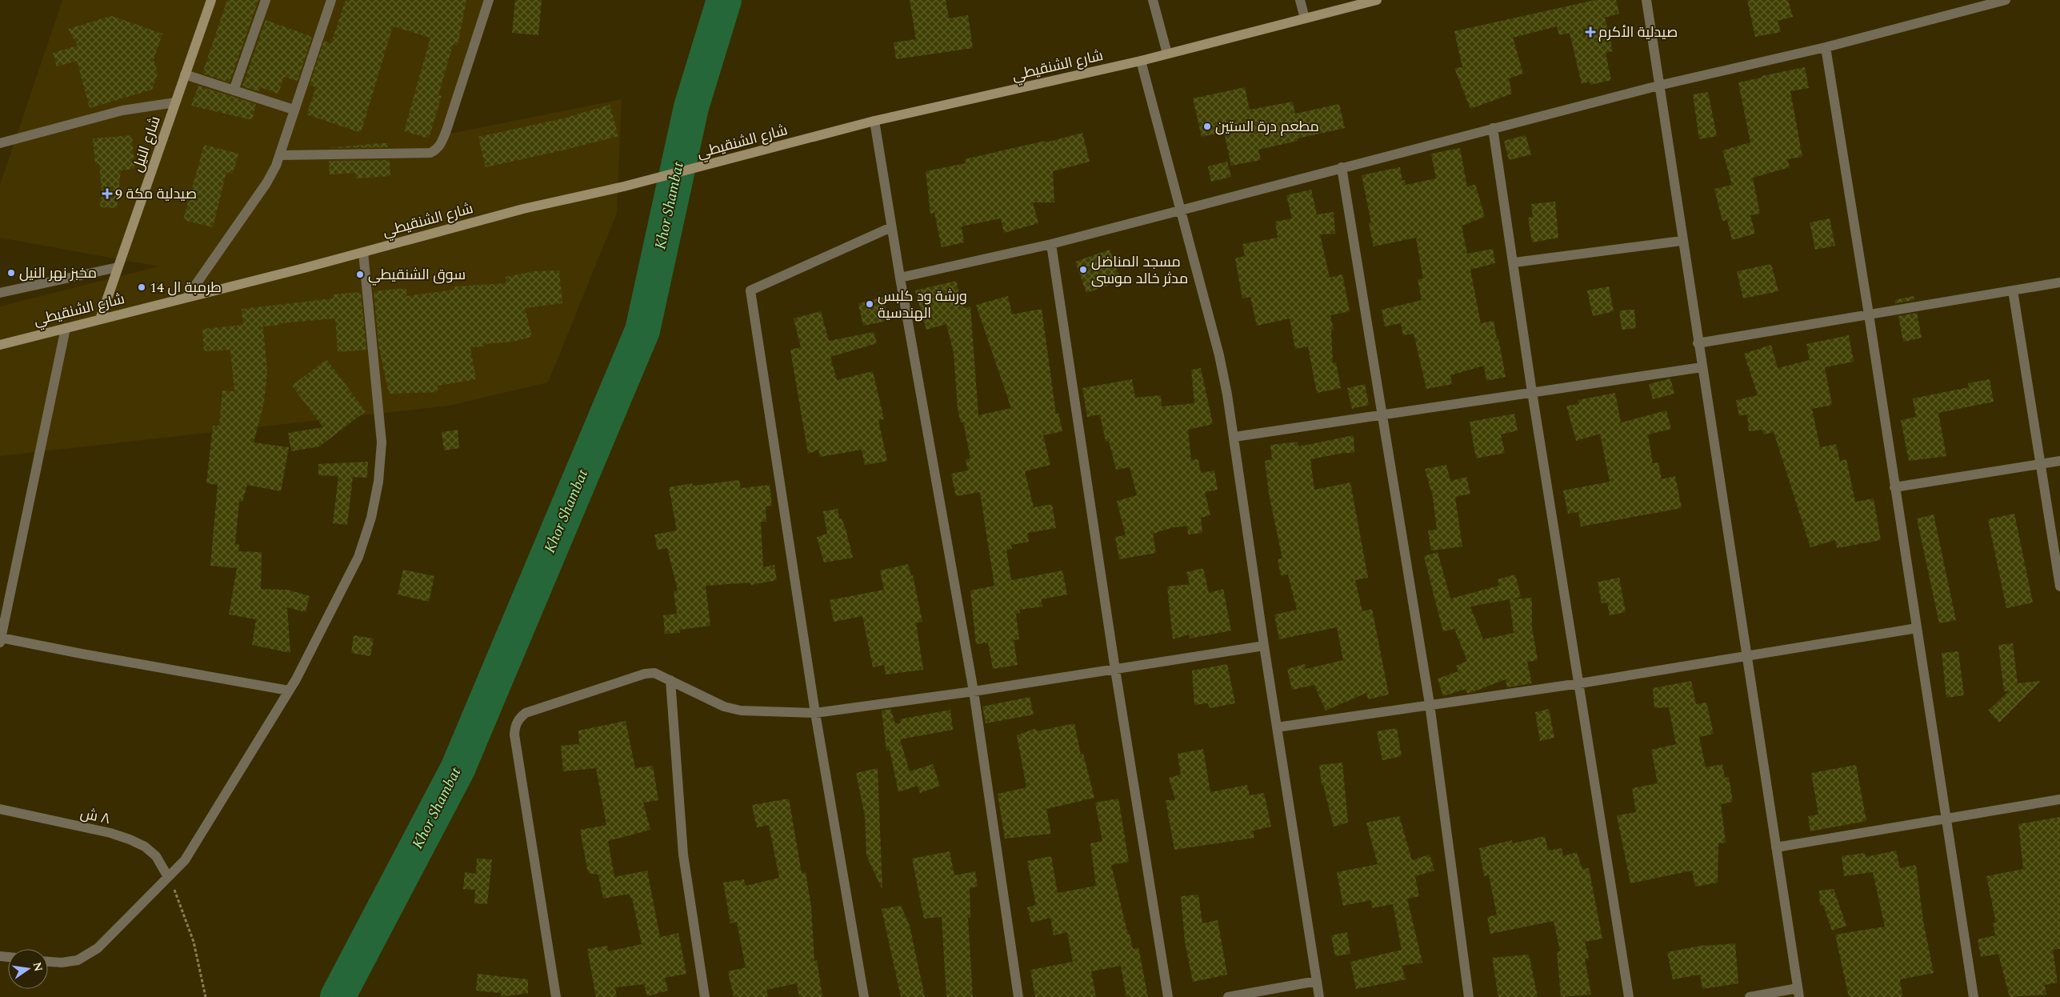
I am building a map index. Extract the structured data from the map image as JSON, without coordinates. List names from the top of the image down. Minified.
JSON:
{"streets":{"street":["شارع الشنقيطي","شارع النيل","٨ ش"]},"crossings":[["شارع الشنقيطي","شارع النيل"]],"water":["Khor Shambat"],"places":{"health":["صيدلية الأكرم","صيدلية مكة 9"],"other":["مطعم درة الستين","مسجد المناضل مدثر خالد موسى","مخبز نهر النيل","سوق الشنقيطي","طرمبة ال 14","ورشة ود كلبس الهندسية"]},"north":"right"}
